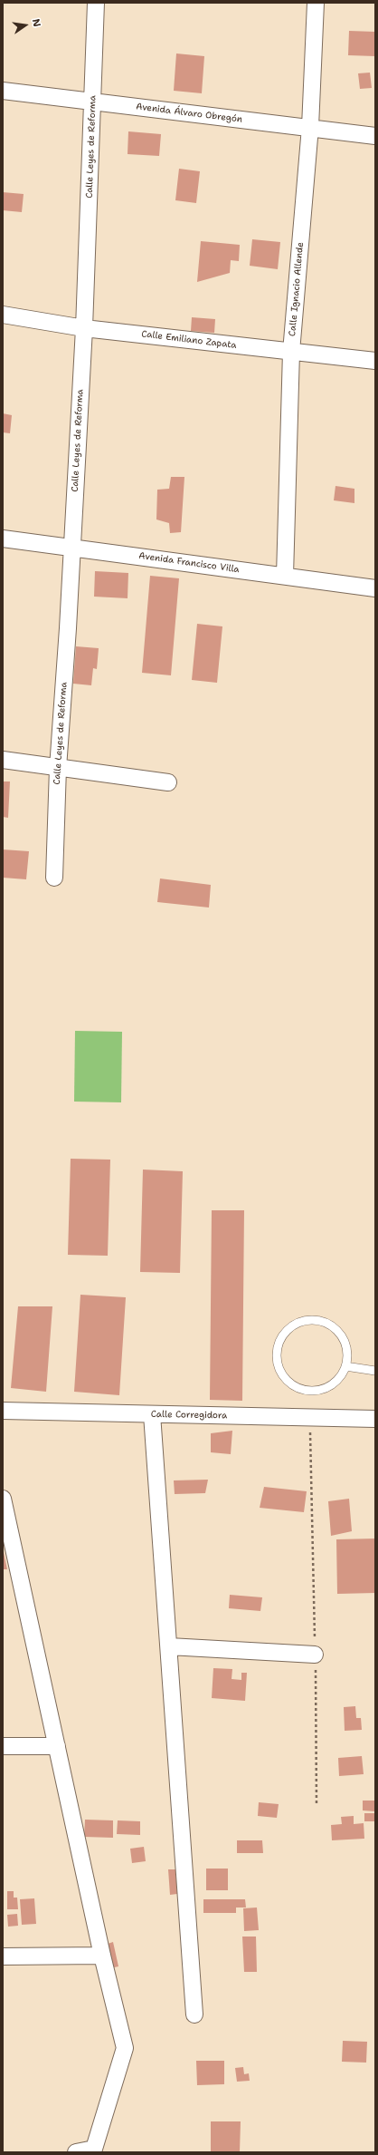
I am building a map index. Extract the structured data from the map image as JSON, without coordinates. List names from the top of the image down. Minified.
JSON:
{"streets":{"street":["Avenida Álvaro Obregón","Calle Leyes de Reforma","Calle Ignacio Allende","Calle Emiliano Zapata","Avenida Francisco Villa","Calle Corregidora"]},"crossings":[["Avenida Álvaro Obregón","Calle Leyes de Reforma"],["Avenida Álvaro Obregón","Calle Ignacio Allende"],["Calle Leyes de Reforma","Calle Emiliano Zapata"],["Calle Leyes de Reforma","Avenida Francisco Villa"],["Calle Ignacio Allende","Calle Emiliano Zapata"],["Calle Ignacio Allende","Avenida Francisco Villa"]],"north":"right"}
